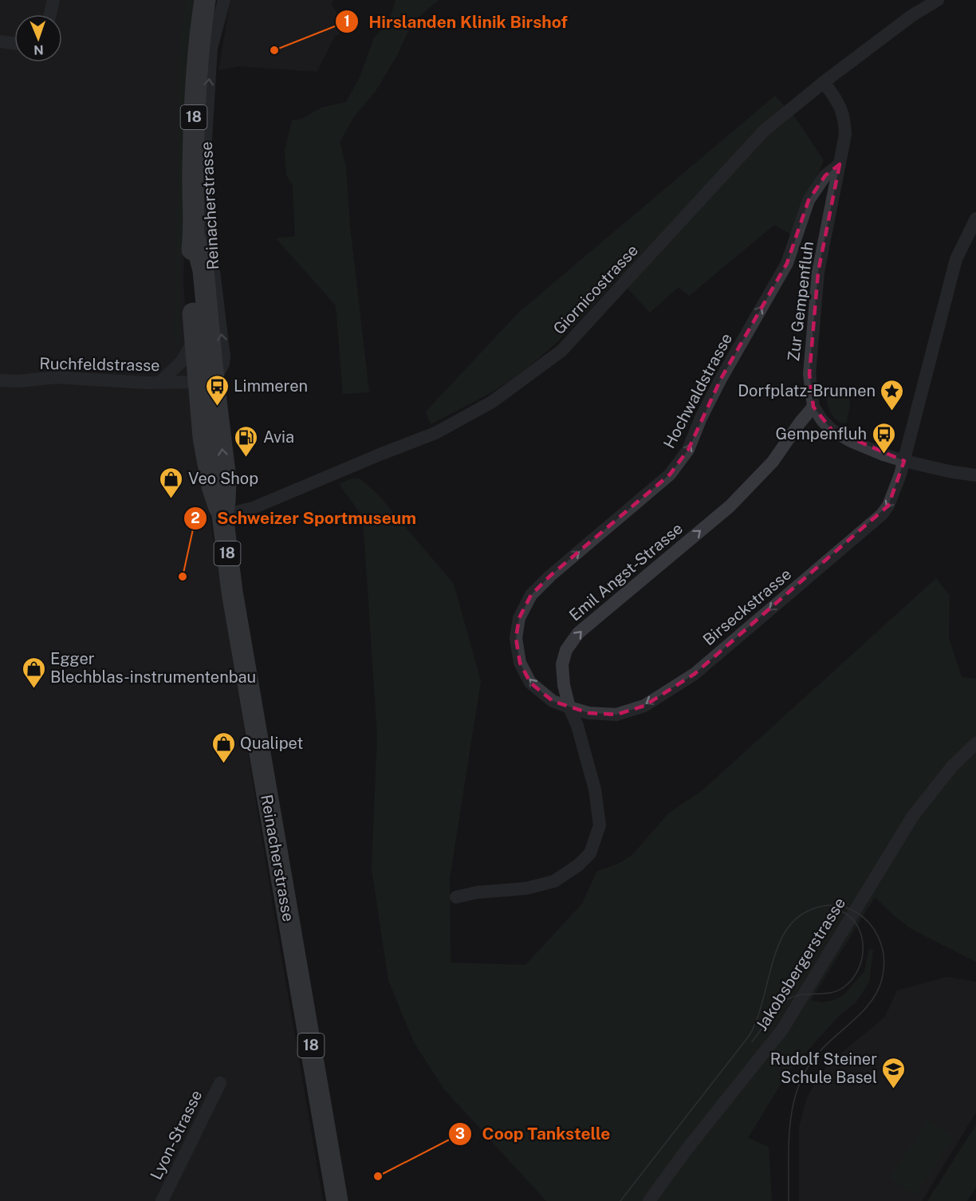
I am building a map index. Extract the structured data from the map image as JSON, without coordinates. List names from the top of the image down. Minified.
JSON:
{"streets":{"main road":["18","Reinacherstrasse"],"street":["Giornicostrasse","Zur Gempenfluh","Ruchfeldstrasse","Hochwaldstrasse","Emil Angst-Strasse","Birseckstrasse","Jakobsbergerstrasse","Lyon-Strasse"]},"crossings":[["Reinacherstrasse","Giornicostrasse"],["Reinacherstrasse","Ruchfeldstrasse"],["Giornicostrasse","Zur Gempenfluh"],["Zur Gempenfluh","Hochwaldstrasse"],["Zur Gempenfluh","Emil Angst-Strasse"],["Zur Gempenfluh","Birseckstrasse"],["Hochwaldstrasse","Emil Angst-Strasse"],["Hochwaldstrasse","Birseckstrasse"],["Emil Angst-Strasse","Birseckstrasse"]],"one_way":["Hochwaldstrasse","Emil Angst-Strasse","Birseckstrasse"],"places":{"other":["Hirslanden Klinik Birshof","Schweizer Sportmuseum","Coop Tankstelle"],"bus stop":["Limmeren","Gempenfluh"],"place":["Dorfplatz-Brunnen"],"fuel station":["Avia"],"shop":["Veo Shop","Egger Blechblas-instrumentenbau","Qualipet"],"school or university":["Rudolf Steiner Schule Basel"]},"north":"bottom"}
